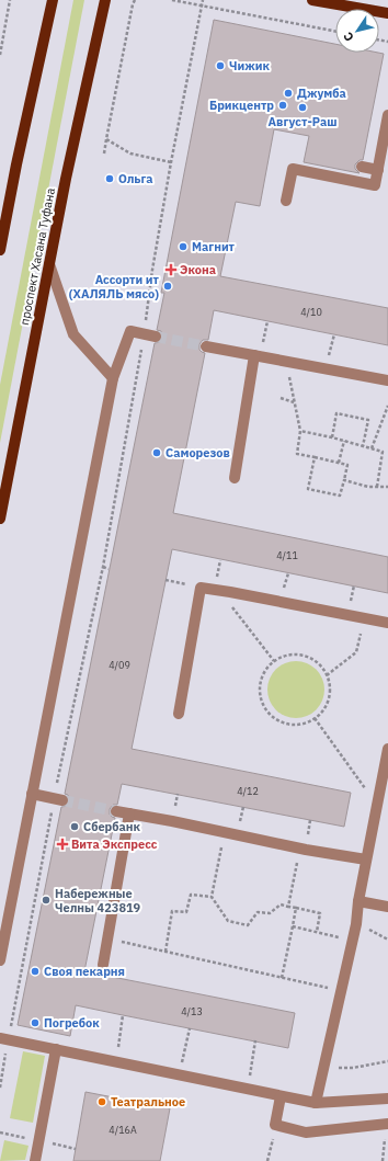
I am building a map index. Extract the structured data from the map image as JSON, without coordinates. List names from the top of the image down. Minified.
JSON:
{"streets":{"main road":["проспект Хасана Туфана"]},"places":{"other":["Чижик","Джумба","Брикцентр","Август-Раш","Ольга","Магнит","Ассорти ит (ХАЛЯЛЬ мясо)","Саморезов","Сбербанк","Набережные Челны 423819","Своя пекарня","Погребок","Театральное"],"health":["Экона","Вита Экспресс"]},"house_numbers":["4/10","4/11","4/09","4/12","4/13","4/16А"],"north":"bottom left"}
